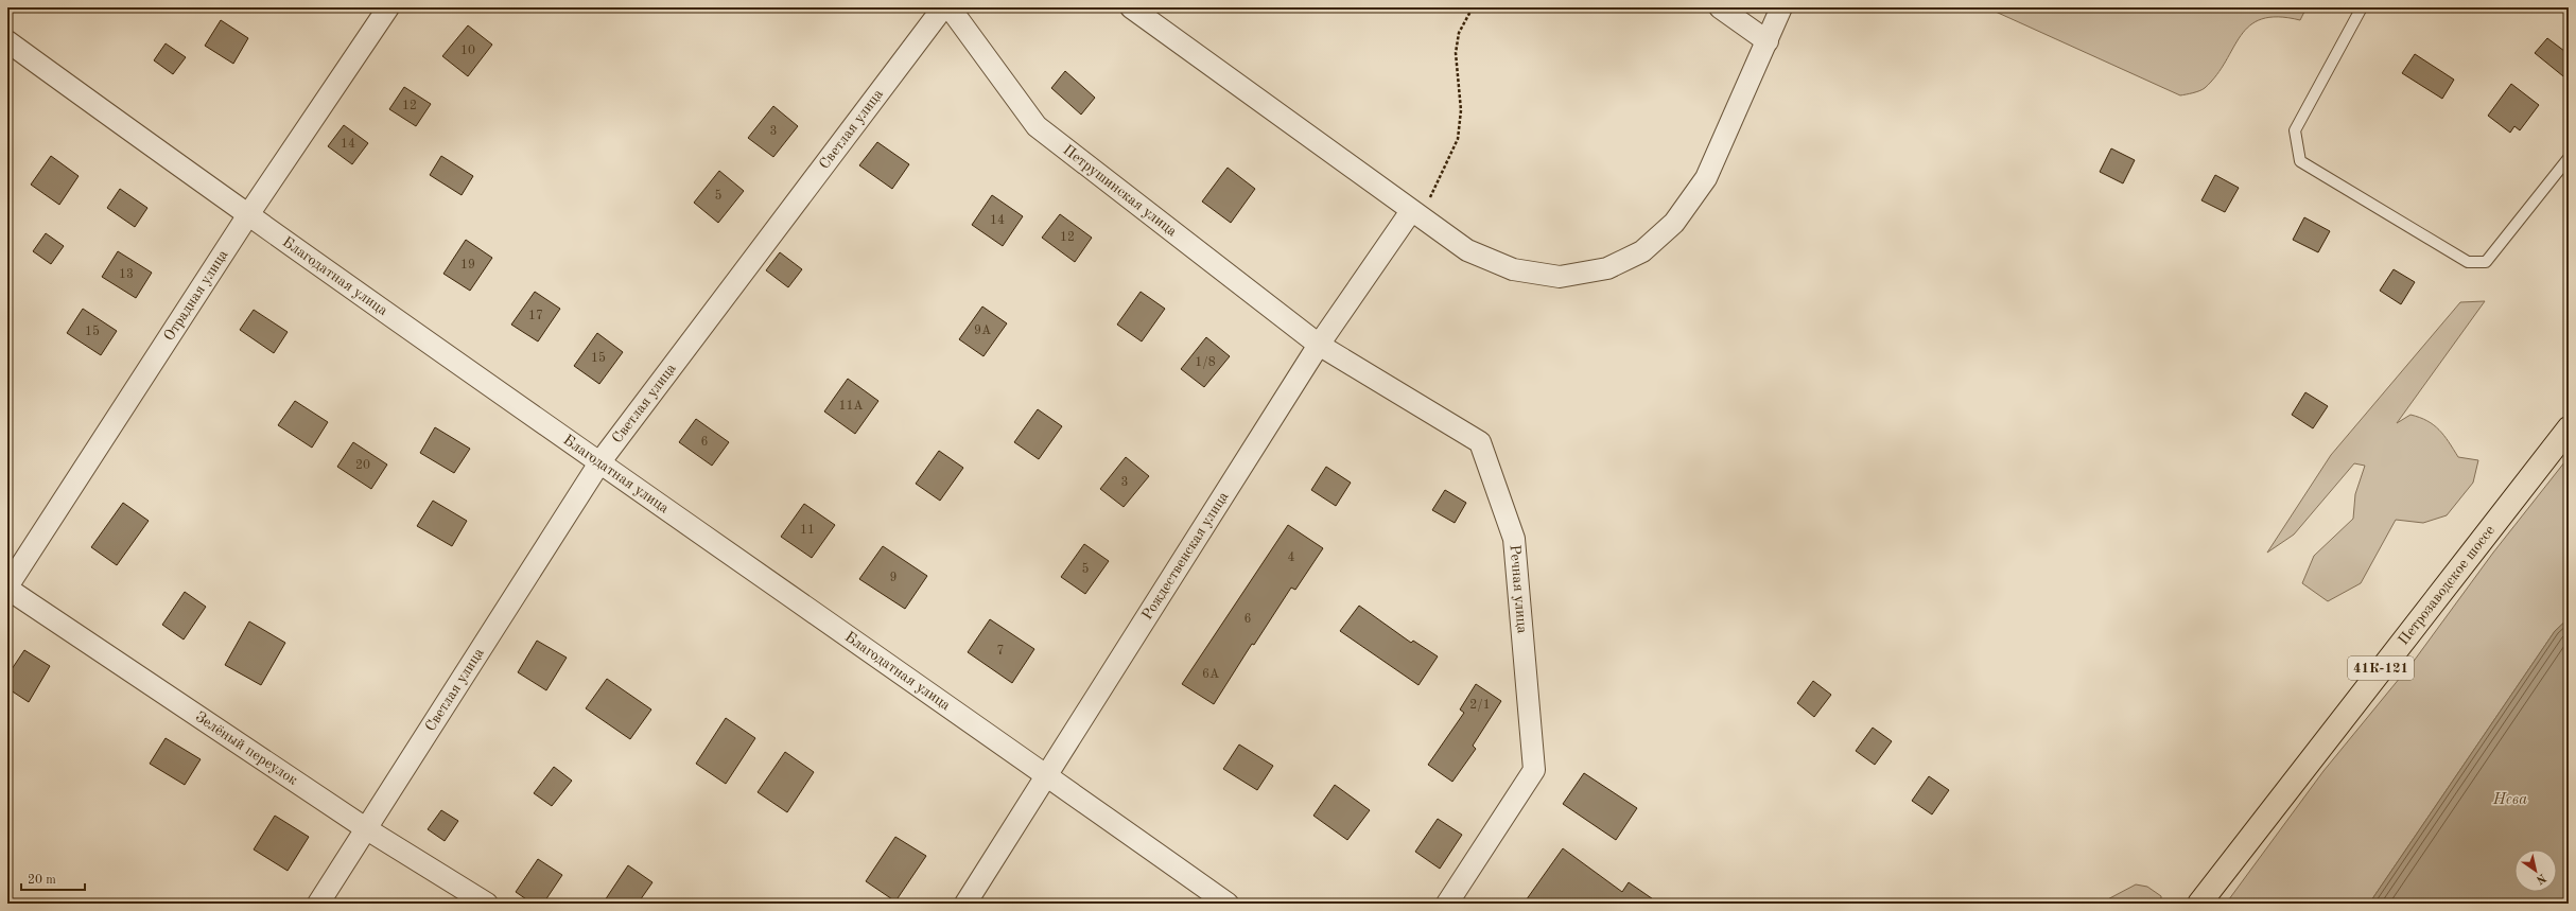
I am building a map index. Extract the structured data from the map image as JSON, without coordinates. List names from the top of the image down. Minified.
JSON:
{"streets":{"main road":["Петрозаводское шоссе","41К-121"],"street":["Светлая улица","Петрушинская улица","Благодатная улица","Отрадная улица","Рождественская улица","Речная улица","Зелёный переулок"]},"crossings":[["Светлая улица","Благодатная улица"],["Светлая улица","Зелёный переулок"],["Петрушинская улица","Рождественская улица"],["Петрушинская улица","Речная улица"],["Благодатная улица","Отрадная улица"],["Благодатная улица","Рождественская улица"],["Отрадная улица","Зелёный переулок"],["Рождественская улица","Речная улица"]],"water":["Нева"],"house_numbers":["10","12","3","14","5","14","12","19","13","17","9А","15","15","1/8","11А","6","20","3","11","4","5","9","6","7","6А","2/1"],"scale_bar":"20 m","north":"bottom right"}
